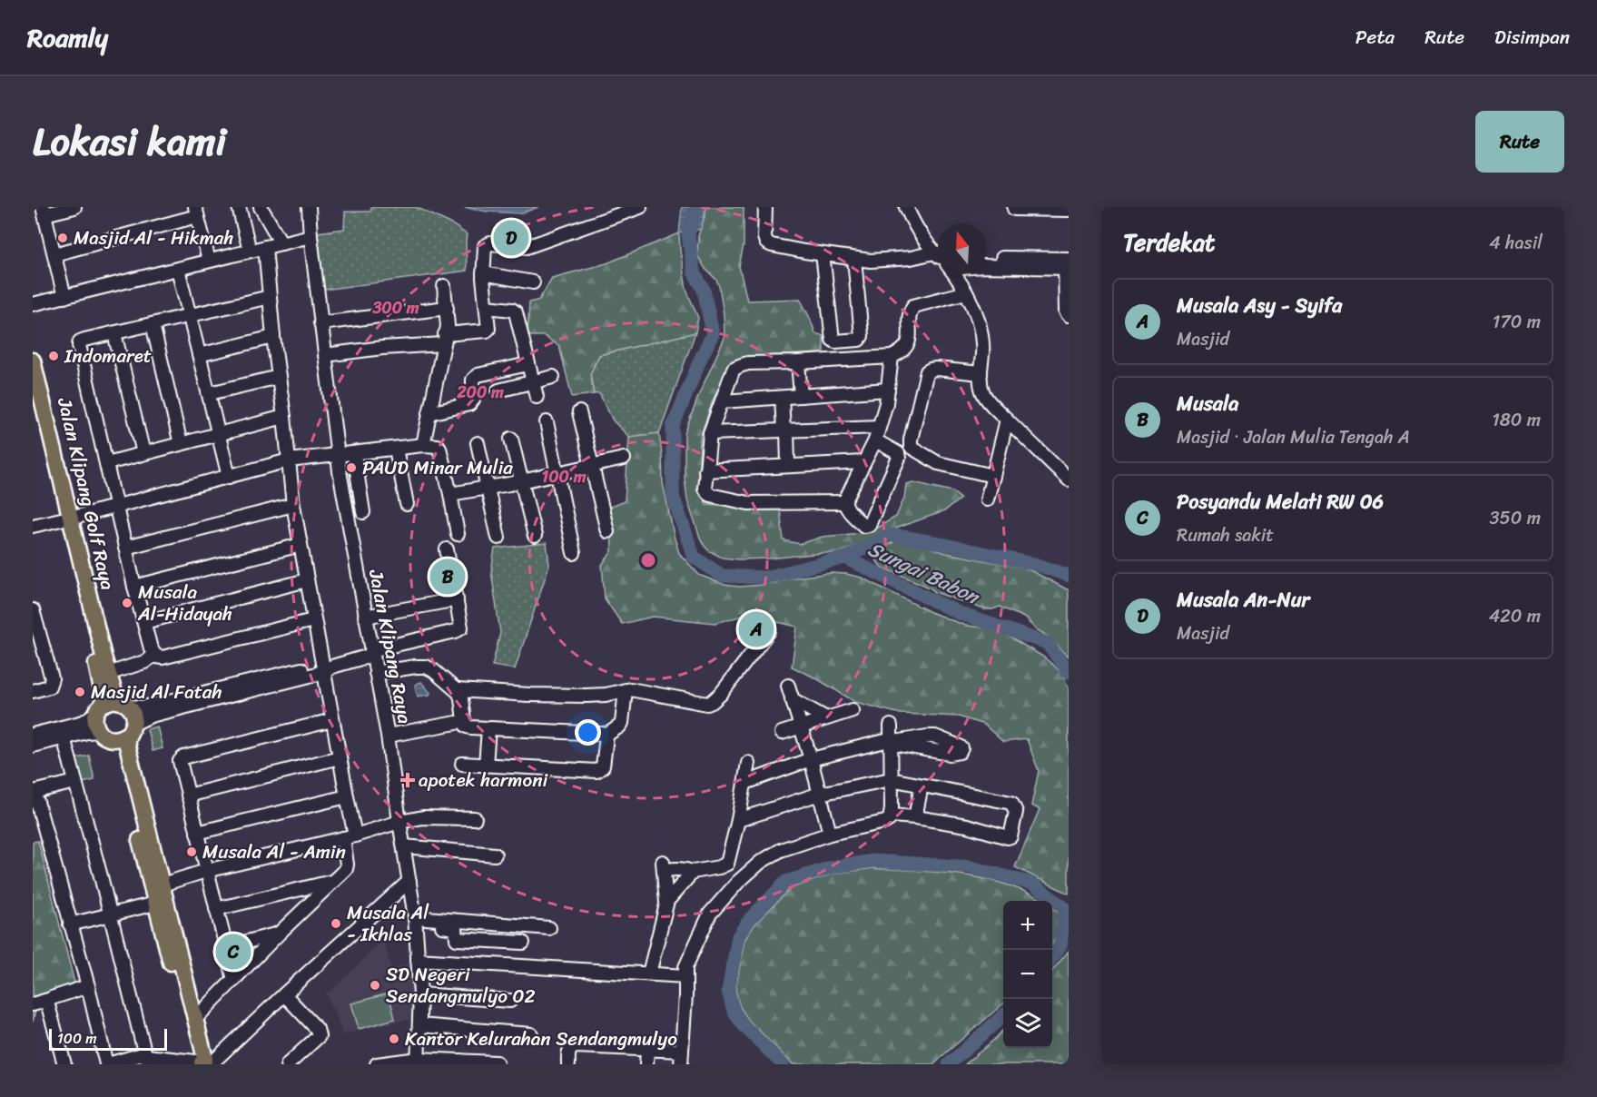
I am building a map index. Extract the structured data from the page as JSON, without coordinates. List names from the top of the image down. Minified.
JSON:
{"streets":{"main road":["Jalan Klipang Golf Raya"],"street":["Jalan Klipang Raya"]},"water":["Sungai Babon"],"places":{"other":["Masjid Al - Hikmah","Indomaret","PAUD Minar Mulia","Musala Al-Hidayah","Masjid Al Fatah","Musala Al - Amin","Musala Al - Ikhlas","SD Negeri Sendangmulyo 02","Kantor Kelurahan Sendangmulyo"],"health":["apotek harmoni"]},"scale_bar":"100 m","north":"top","page":{"header":"Roamly","nav":["Peta","Rute","Disimpan"],"title":"Lokasi kami","buttons":"Rute","heading":["Terdekat","4 hasil"],"pins":["D","B","A","C"],"list":[{"mark":"A","name":"Musala Asy - Syifa","note":"Masjid","value":"170 m"},{"mark":"B","name":"Musala","note":"Masjid · Jalan Mulia Tengah A","value":"180 m"},{"mark":"C","name":"Posyandu Melati RW 06","note":"Rumah sakit","value":"350 m"},{"mark":"D","name":"Musala An-Nur","note":"Masjid","value":"420 m"}],"map_buttons":["+","−"],"scale":"100 m"},"rings":["300 m","200 m","100 m"]}
